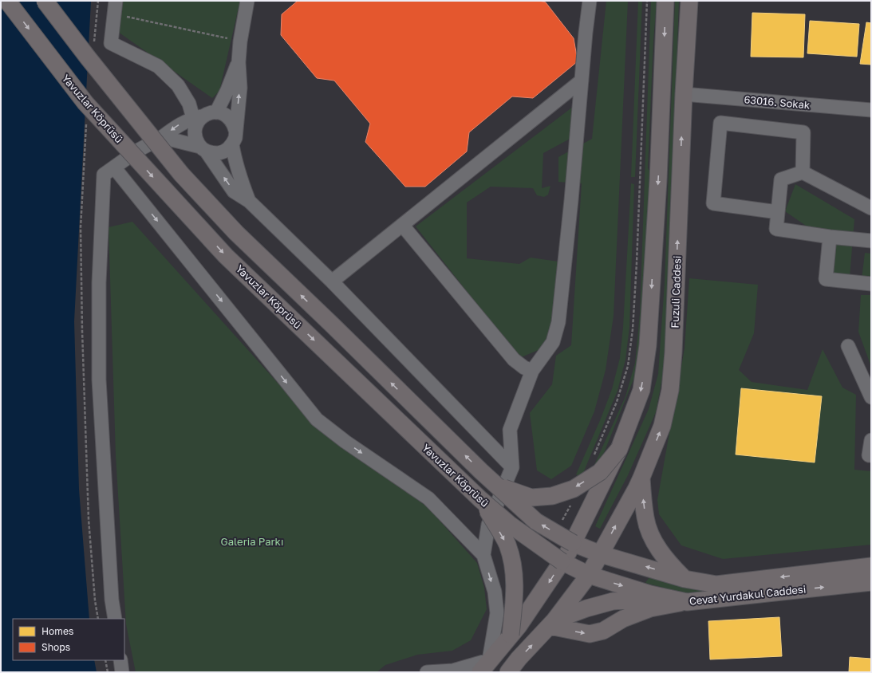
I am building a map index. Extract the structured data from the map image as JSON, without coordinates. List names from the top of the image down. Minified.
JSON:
{"streets":{"main road":["Yavuzlar Köprüsü","Fuzuli Caddesi","Cevat Yurdakul Caddesi"],"street":["63016. Sokak"]},"crossings":[["63016. Sokak","Fuzuli Caddesi"],["Fuzuli Caddesi","Cevat Yurdakul Caddesi"]],"parks":["Galeria Parkı"],"legend":["Homes","Shops"]}
